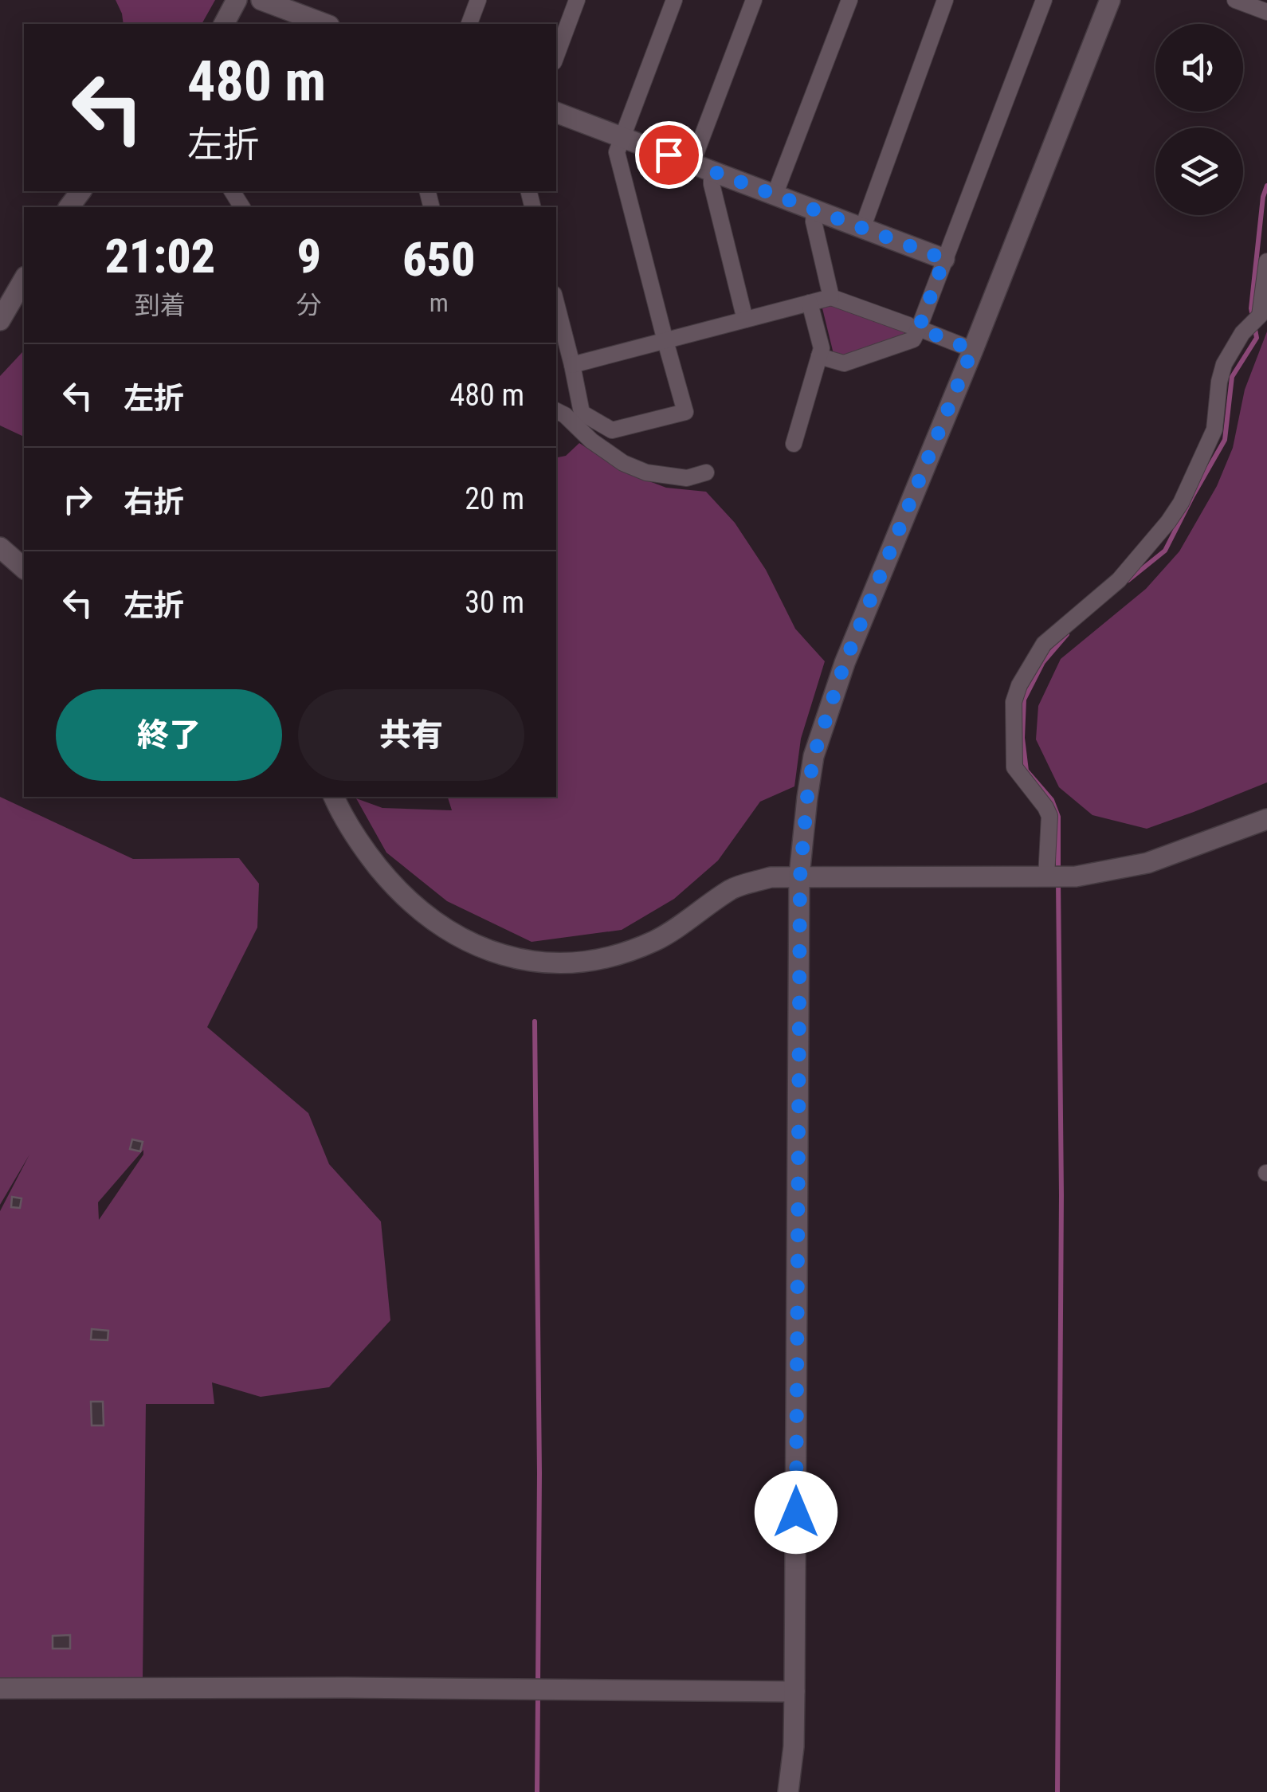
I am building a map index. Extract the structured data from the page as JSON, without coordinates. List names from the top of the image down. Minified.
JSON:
{"page":{"turn":["480 m","左折"],"eta":["21:02","到着","9","分","650","m"],"list":[{"name":"左折","value":"480 m"},{"name":"右折","value":"20 m"},{"name":"左折","value":"30 m"}],"buttons":["終了","共有"]}}
